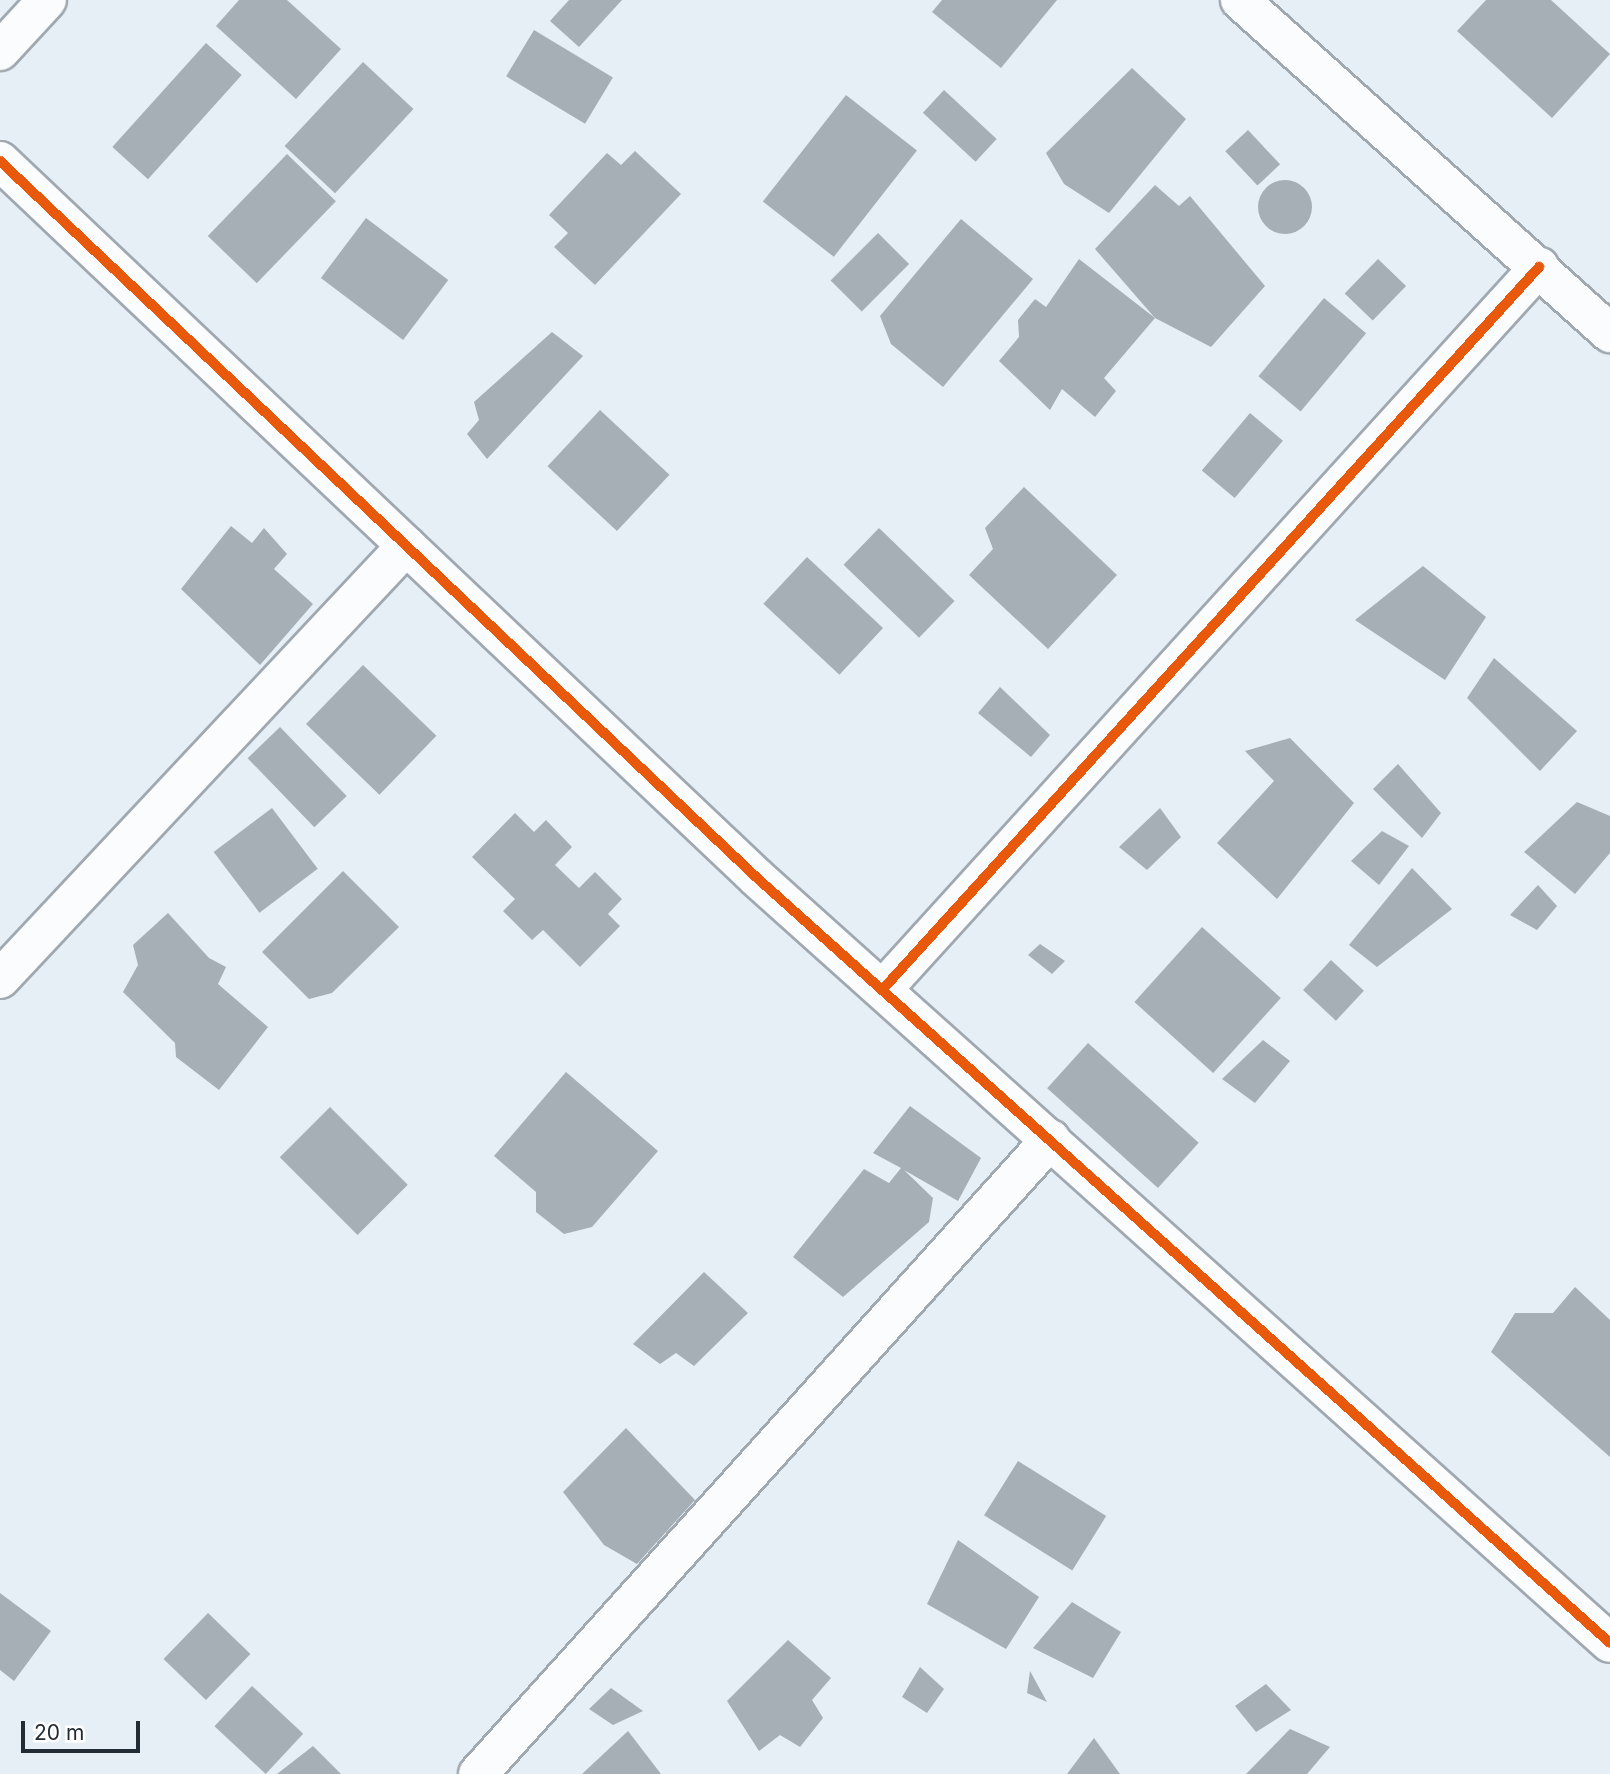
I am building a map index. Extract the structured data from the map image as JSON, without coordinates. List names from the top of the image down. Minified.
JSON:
{"scale_bar":"20 m"}
